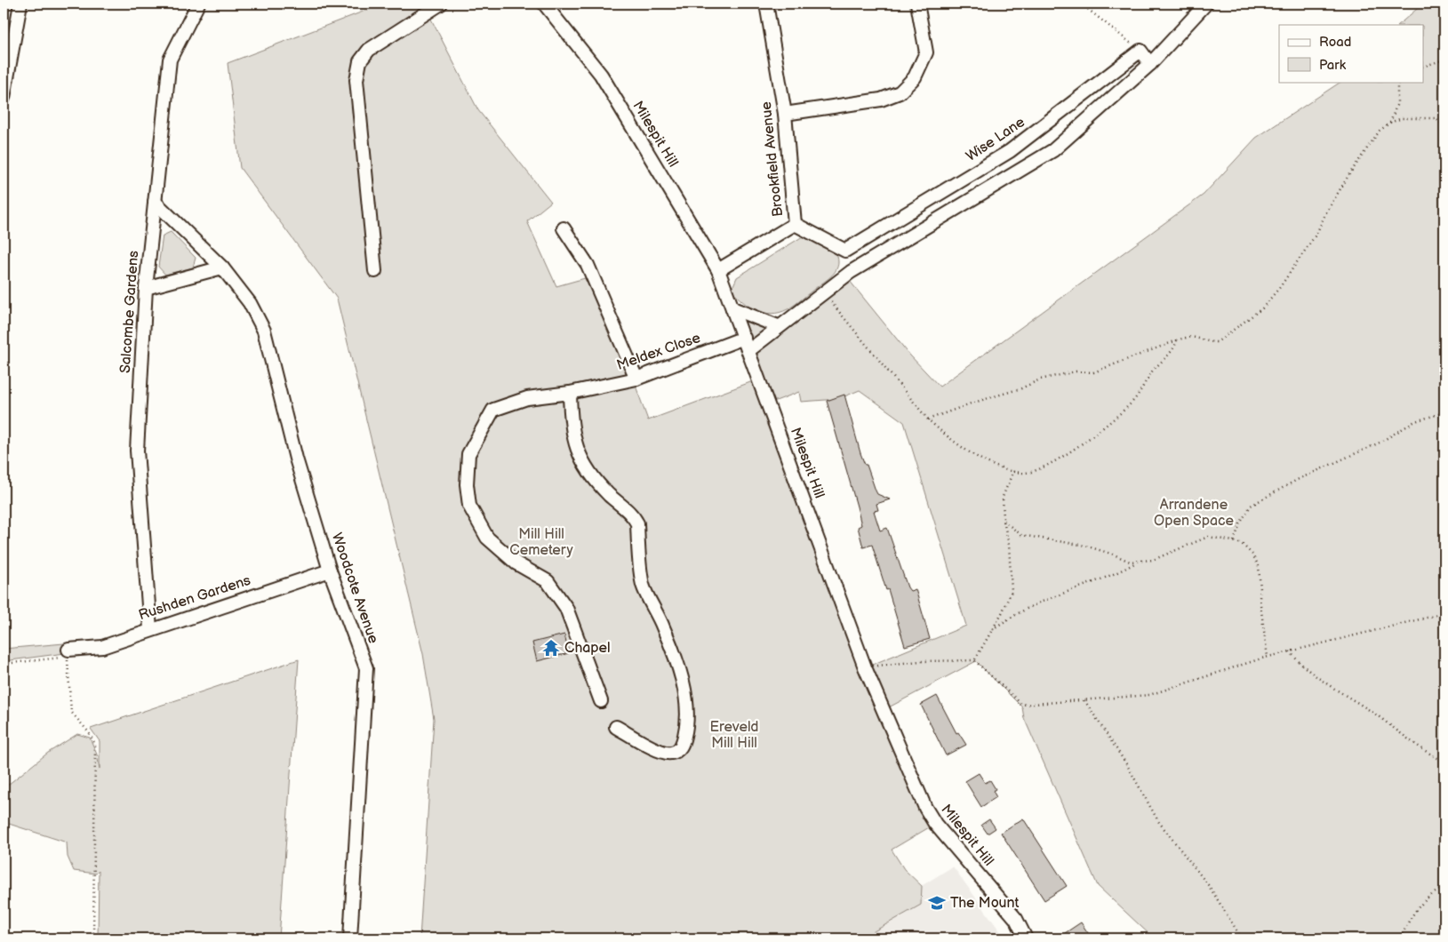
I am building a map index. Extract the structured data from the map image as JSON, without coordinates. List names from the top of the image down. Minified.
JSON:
{"streets":{"street":["Milespit Hill","Wise Lane","Brookfield Avenue","Salcombe Gardens","Meldex Close","Woodcote Avenue","Rushden Gardens"]},"crossings":[["Milespit Hill","Brookfield Avenue"],["Milespit Hill","Meldex Close"],["Salcombe Gardens","Woodcote Avenue"],["Salcombe Gardens","Rushden Gardens"],["Woodcote Avenue","Rushden Gardens"]],"parks":["Arrandene Open Space","Mill Hill Cemetery","Ereveld Mill Hill"],"places":{"temple":["Chapel"],"school or university":["The Mount"]},"legend":["Road","Park"]}
